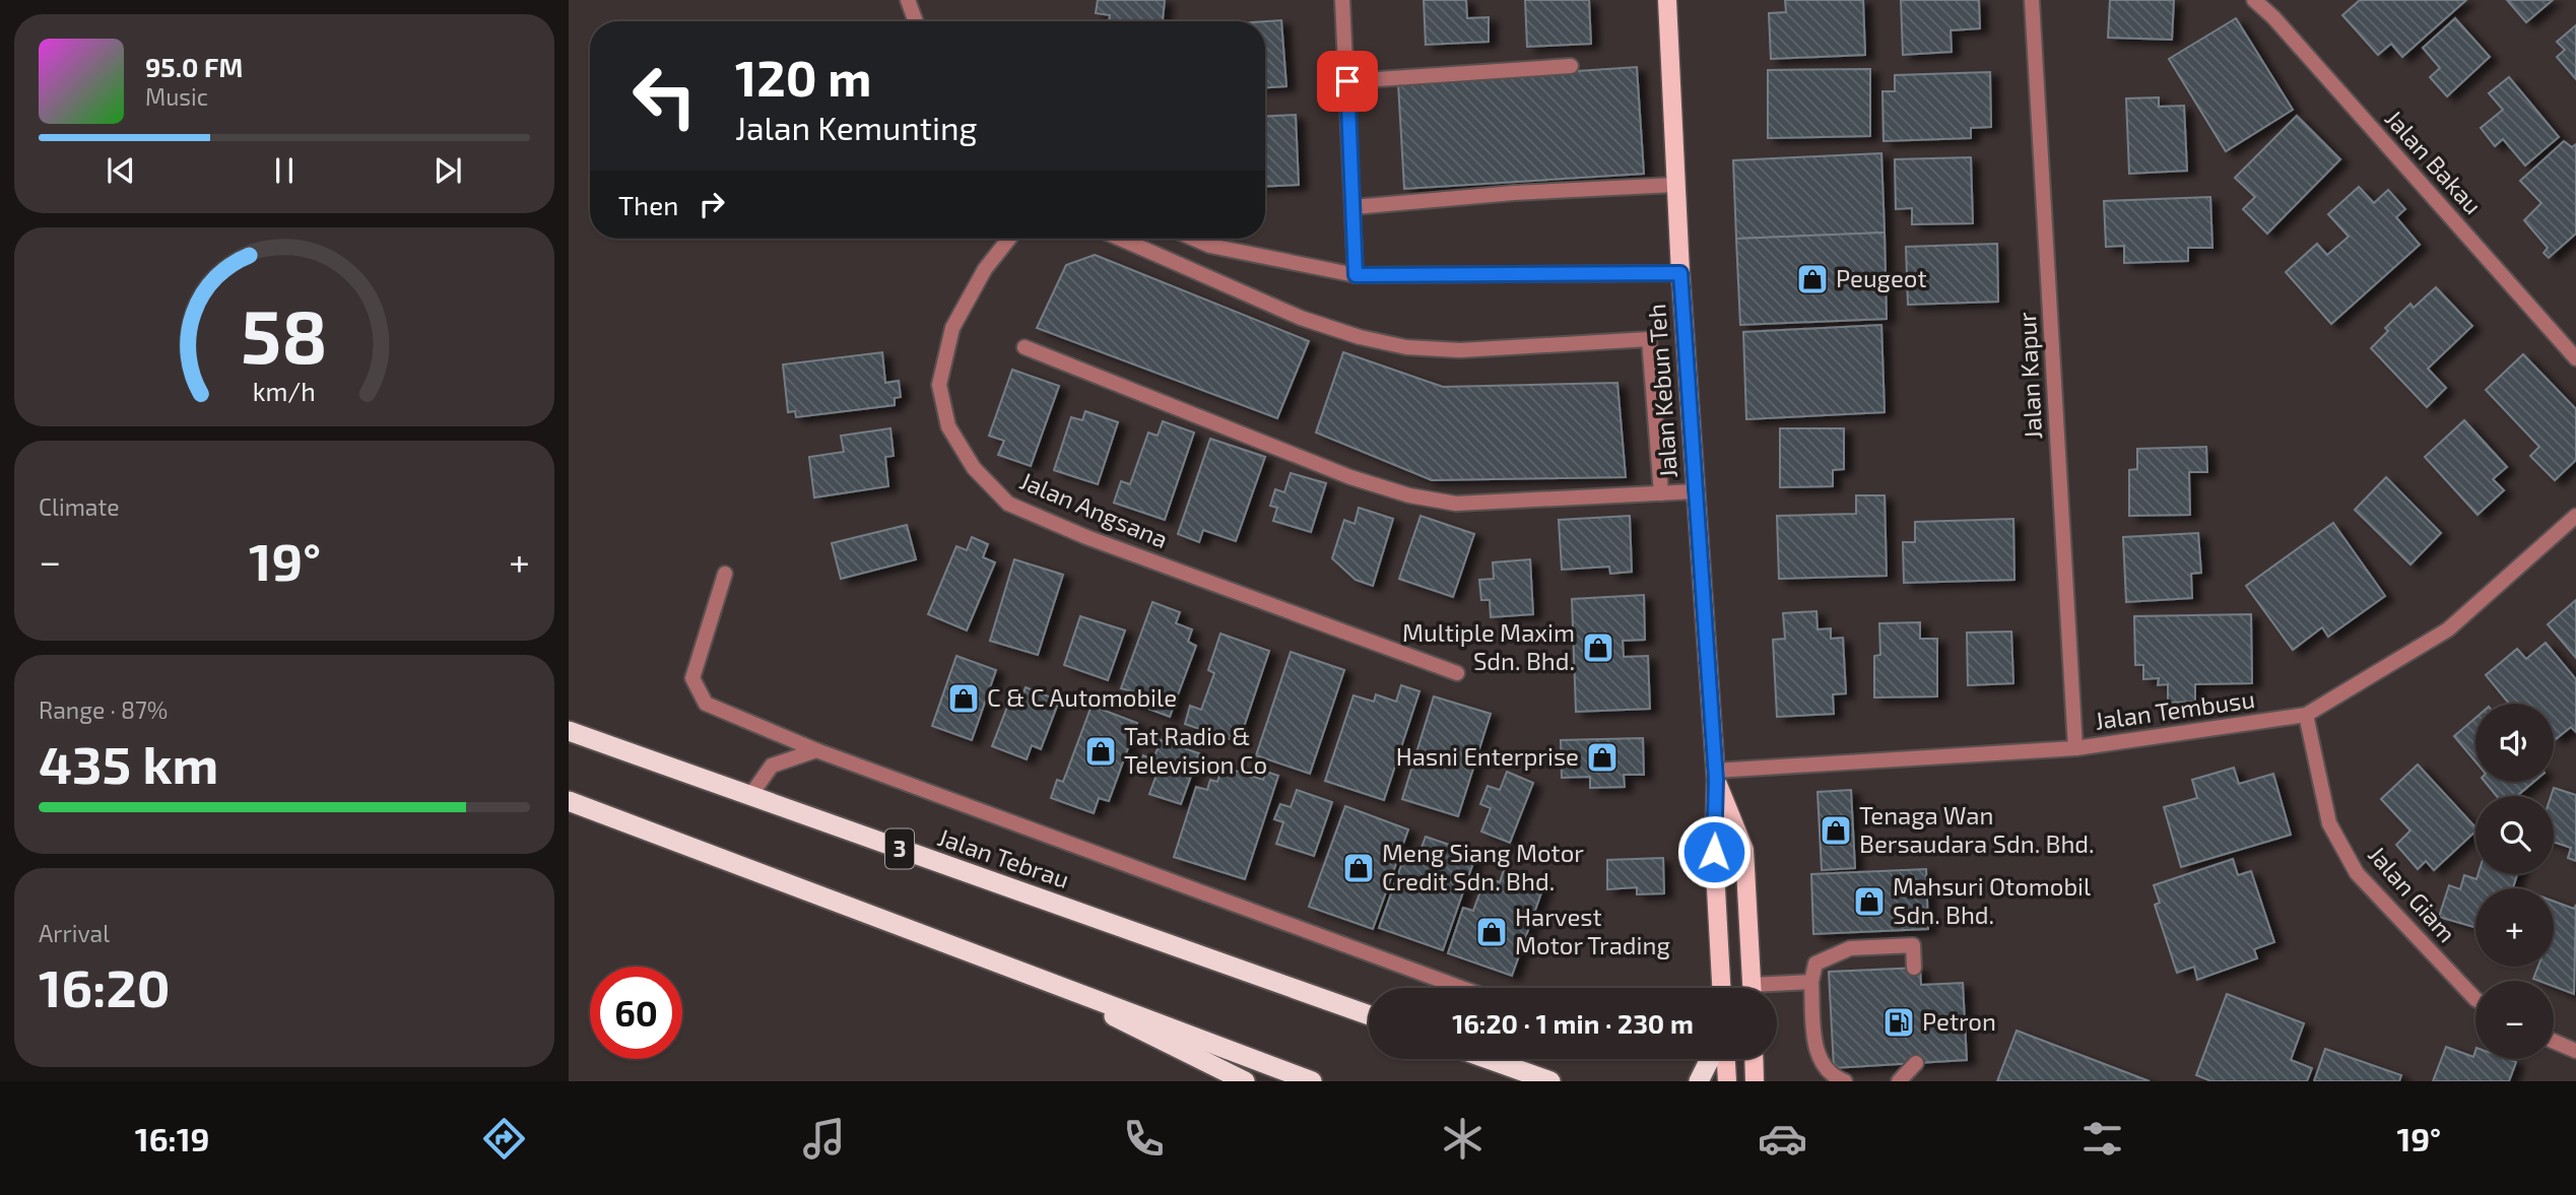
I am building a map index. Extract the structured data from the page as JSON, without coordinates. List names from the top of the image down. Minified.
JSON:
{"streets":{"highway":["3","Jalan Tebrau"],"main road":["Jalan Kebun Teh"],"street":["Jalan Bakau","Jalan Kapur","Jalan Angsana","Jalan Tembusu","Jalan Giam"]},"crossings":[["Jalan Kapur","Jalan Tembusu"],["Jalan Kebun Teh","Jalan Tembusu"],["Jalan Tembusu","Jalan Giam"]],"places":{"shop":["Peugeot","Multiple Maxim Sdn. Bhd.","C & C Automobile","Tat Radio & Television Co","Hasni Enterprise","Tenaga Wan Bersaudara Sdn. Bhd.","Meng Siang Motor Credit Sdn. Bhd.","Mahsuri Otomobil Sdn. Bhd.","Harvest Motor Trading"],"fuel station":["Petron"]},"page":{"turn":["120 m","Jalan Kemunting"],"song":["95.0 FM","Music"],"then":"Then","tile":["Climate",["Range · 87%","435 km"],["Arrival","16:20"]],"heat":["−","19°","+"],"map_buttons":["+","−"],"limit":"60","trip":"16:20 · 1 min · 230 m","tabs":["16:19","19°"],"gauge":["58","km/h"]}}
